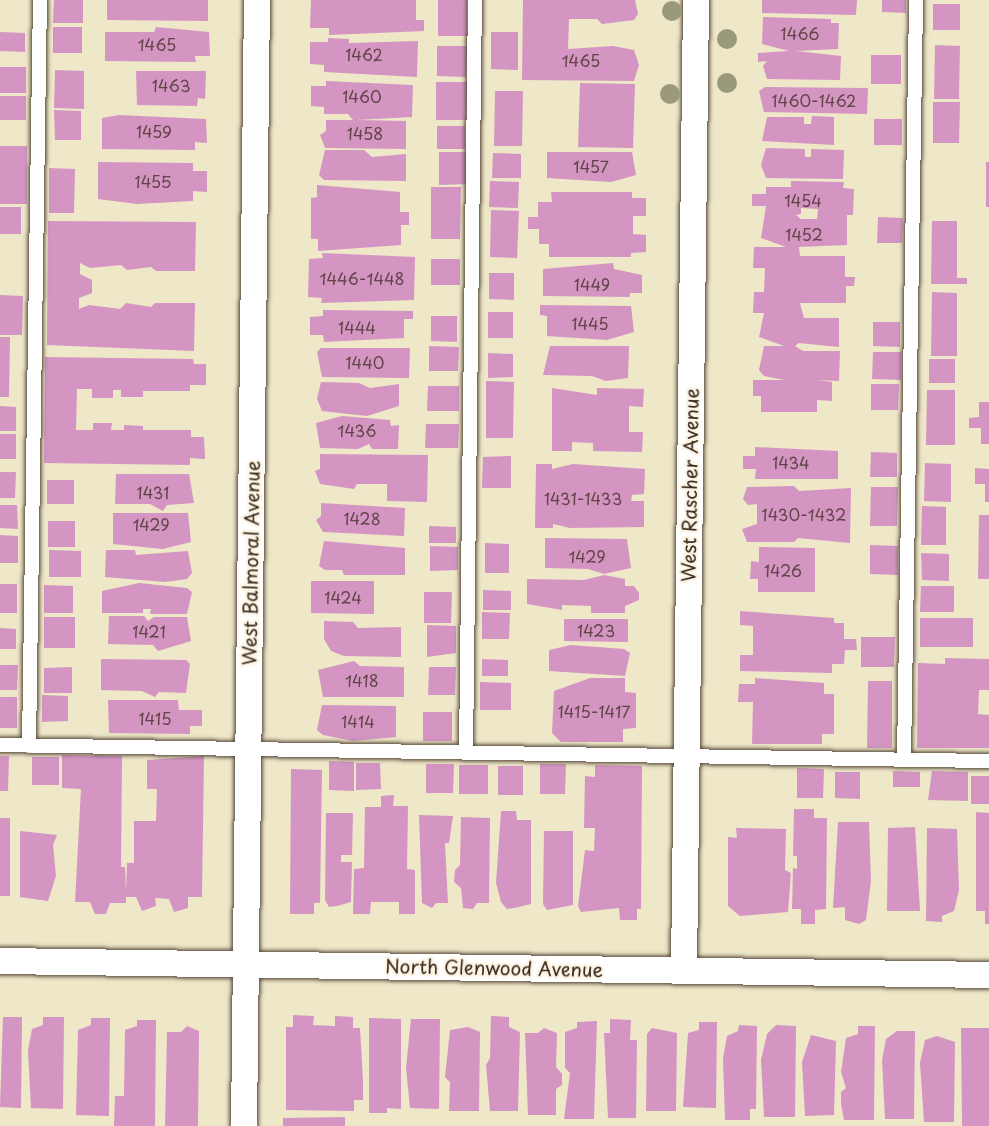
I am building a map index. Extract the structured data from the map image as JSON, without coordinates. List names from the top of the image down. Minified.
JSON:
{"streets":{"street":["West Rascher Avenue","West Balmoral Avenue","North Glenwood Avenue"]},"crossings":[["West Rascher Avenue","North Glenwood Avenue"],["West Balmoral Avenue","North Glenwood Avenue"]],"house_numbers":["1466","1465","1462","1465","1463","1460","1460-1462","1459","1458","1457","1455","1454","1452","1446-1448","1449","1445","1444","1440","1436","1434","1431","1431-1433","1430-1432","1428","1429","1429","1426","1424","1423","1421","1418","1415-1417","1415","1414"]}
